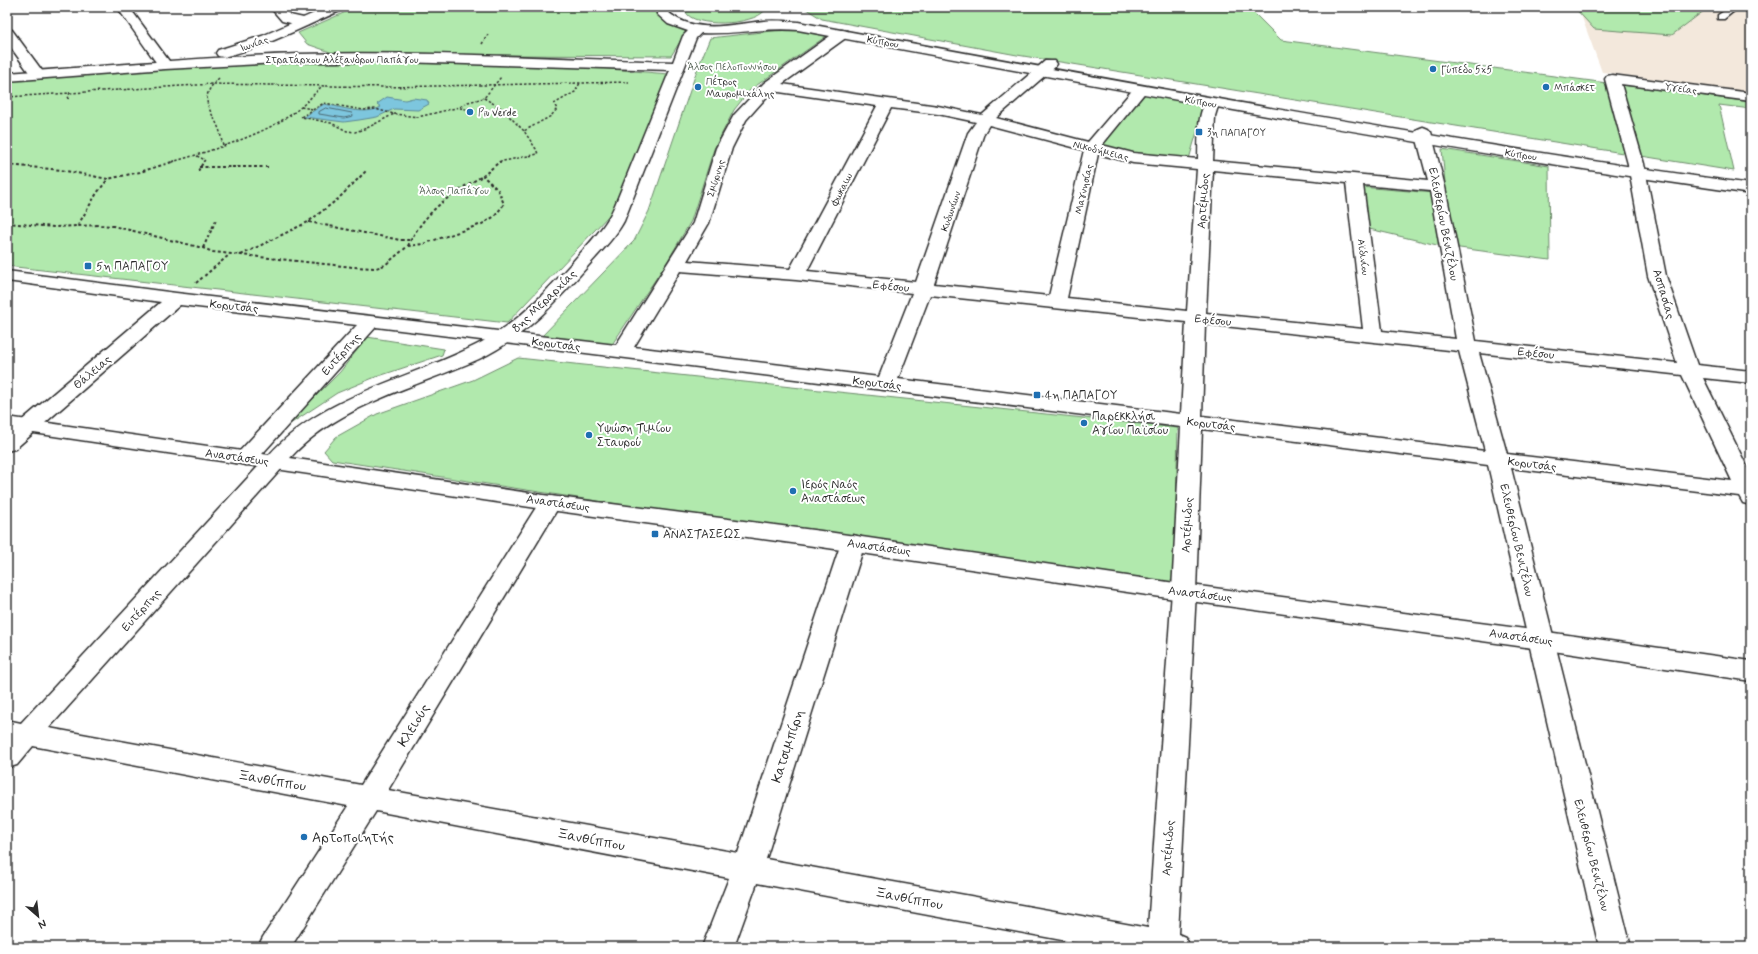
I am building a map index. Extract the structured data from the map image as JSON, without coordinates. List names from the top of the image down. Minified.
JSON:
{"streets":{"street":["Κύπρου","Ιωνίας","Στρατάρχου Αλέξανδρου Παπάγου","Υγείας","Νικοδήμειας","Σμύρνης","Φωκαιω","Μαγνησίας","Αρτέμιδος","Κυδωνίων","Ελευθερίου Βενιζέλου","Αϊδινίου","Εφέσου","Ασπασίας","8ης Μεραρχίας","Κορυτσάς","Ευτέρπης","Θάλειας","Αναστάσεως","Κλειούς","Κατσιμπίρη","Ξανθίππου"]},"crossings":[["Κύπρου","Σμύρνης"],["Κύπρου","Μαγνησίας"],["Κύπρου","Αρτέμιδος"],["Κύπρου","Κυδωνίων"],["Κύπρου","Ελευθερίου Βενιζέλου"],["Κύπρου","Ασπασίας"],["Κύπρου","8ης Μεραρχίας"],["Ιωνίας","Στρατάρχου Αλέξανδρου Παπάγου"],["Στρατάρχου Αλέξανδρου Παπάγου","8ης Μεραρχίας"],["Υγείας","Ασπασίας"],["Νικοδήμειας","Σμύρνης"],["Νικοδήμειας","Φωκαιω"],["Νικοδήμειας","Μαγνησίας"],["Νικοδήμειας","Αρτέμιδος"],["Νικοδήμειας","Κυδωνίων"],["Νικοδήμειας","Ελευθερίου Βενιζέλου"],["Νικοδήμειας","Αϊδινίου"],["Σμύρνης","Εφέσου"],["Σμύρνης","Κορυτσάς"],["Φωκαιω","Εφέσου"],["Μαγνησίας","Εφέσου"],["Αρτέμιδος","Εφέσου"],["Αρτέμιδος","Κορυτσάς"],["Αρτέμιδος","Αναστάσεως"],["Αρτέμιδος","Ξανθίππου"],["Κυδωνίων","Εφέσου"],["Κυδωνίων","Κορυτσάς"],["Ελευθερίου Βενιζέλου","Εφέσου"],["Ελευθερίου Βενιζέλου","Κορυτσάς"],["Ελευθερίου Βενιζέλου","Αναστάσεως"],["Αϊδινίου","Εφέσου"],["Εφέσου","Ασπασίας"],["Ασπασίας","Κορυτσάς"],["8ης Μεραρχίας","Κορυτσάς"],["8ης Μεραρχίας","Ευτέρπης"],["8ης Μεραρχίας","Αναστάσεως"],["Κορυτσάς","Ευτέρπης"],["Κορυτσάς","Θάλειας"],["Ευτέρπης","Αναστάσεως"],["Ευτέρπης","Ξανθίππου"],["Θάλειας","Αναστάσεως"],["Αναστάσεως","Κλειούς"],["Αναστάσεως","Κατσιμπίρη"],["Κλειούς","Ξανθίππου"],["Κατσιμπίρη","Ξανθίππου"]],"parks":["Άλσος Πελοποννήσου","Άλσος Παπάγου"],"places":{"other":["Γύπεδο 5χ5","Πέτρος Μαυρομιχάλης","Μπάσκετ","Piu Verde","Παρεκκλήσι Αγίου Παϊσίου","Υψώση Τιμίου Σταυρού","Ιερός Ναός Αναστάσεως","Αρτοποιητής"],"transit":["3η ΠΑΠΑΓΟΥ","5η ΠΑΠΑΓΟΥ","4η ΠΑΠΑΓΟΥ","ΑΝΑΣΤΑΣΕΩΣ"]},"north":"bottom right"}
